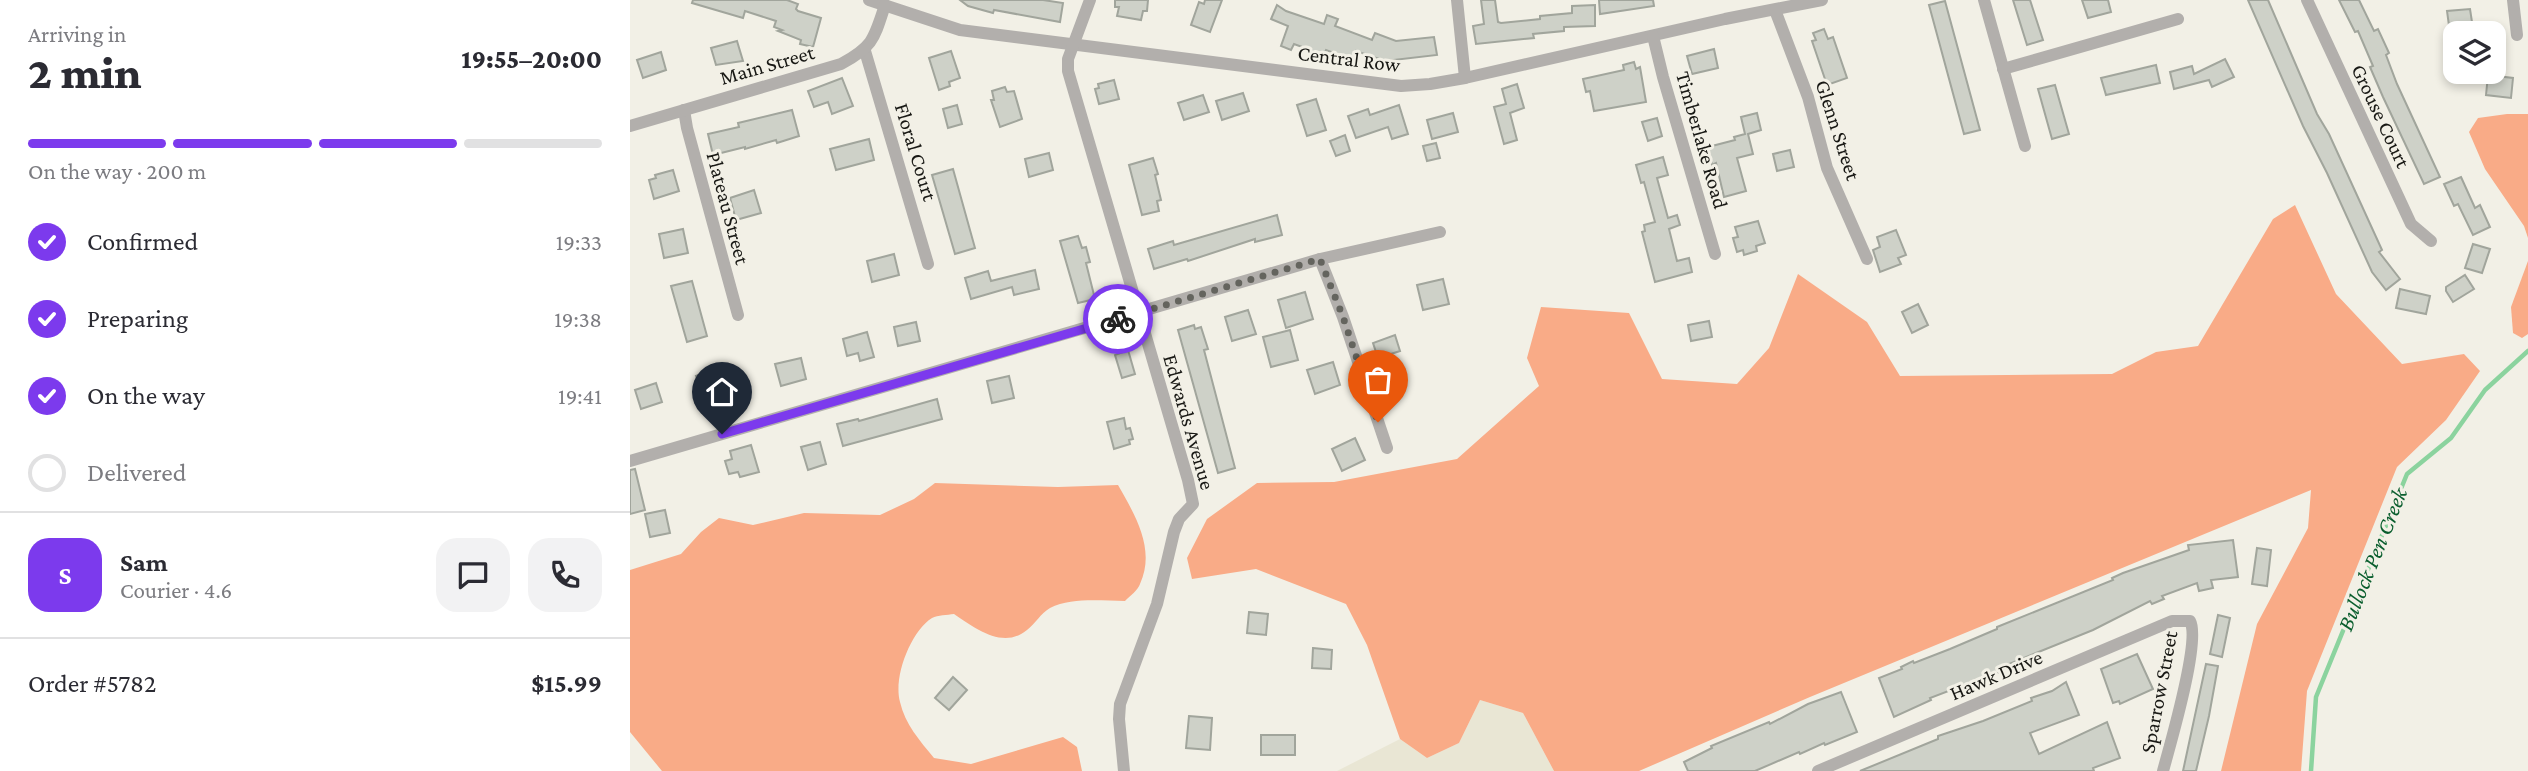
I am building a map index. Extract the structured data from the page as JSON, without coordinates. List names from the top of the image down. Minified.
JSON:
{"streets":{"street":["Central Row","Main Street","Grouse Court","Glenn Street","Timberlake Road","Floral Court","Plateau Street","Edwards Avenue","Hawk Drive","Sparrow Street"]},"crossings":[["Central Row","Glenn Street"],["Central Row","Timberlake Road"],["Central Row","Edwards Avenue"],["Main Street","Floral Court"],["Main Street","Plateau Street"],["Hawk Drive","Sparrow Street"]],"water":["Bullock Pen Creek"],"page":{"heading":["2 min","Arriving in","19:55–20:00"],"panel":["Sam","Courier · 4.6","Order #5782","$15.99"],"bar":"On the way · 200 m","list":[["Confirmed","19:33"],["Preparing","19:38"],["On the way","19:41"],"Delivered"],"round":"S"}}
